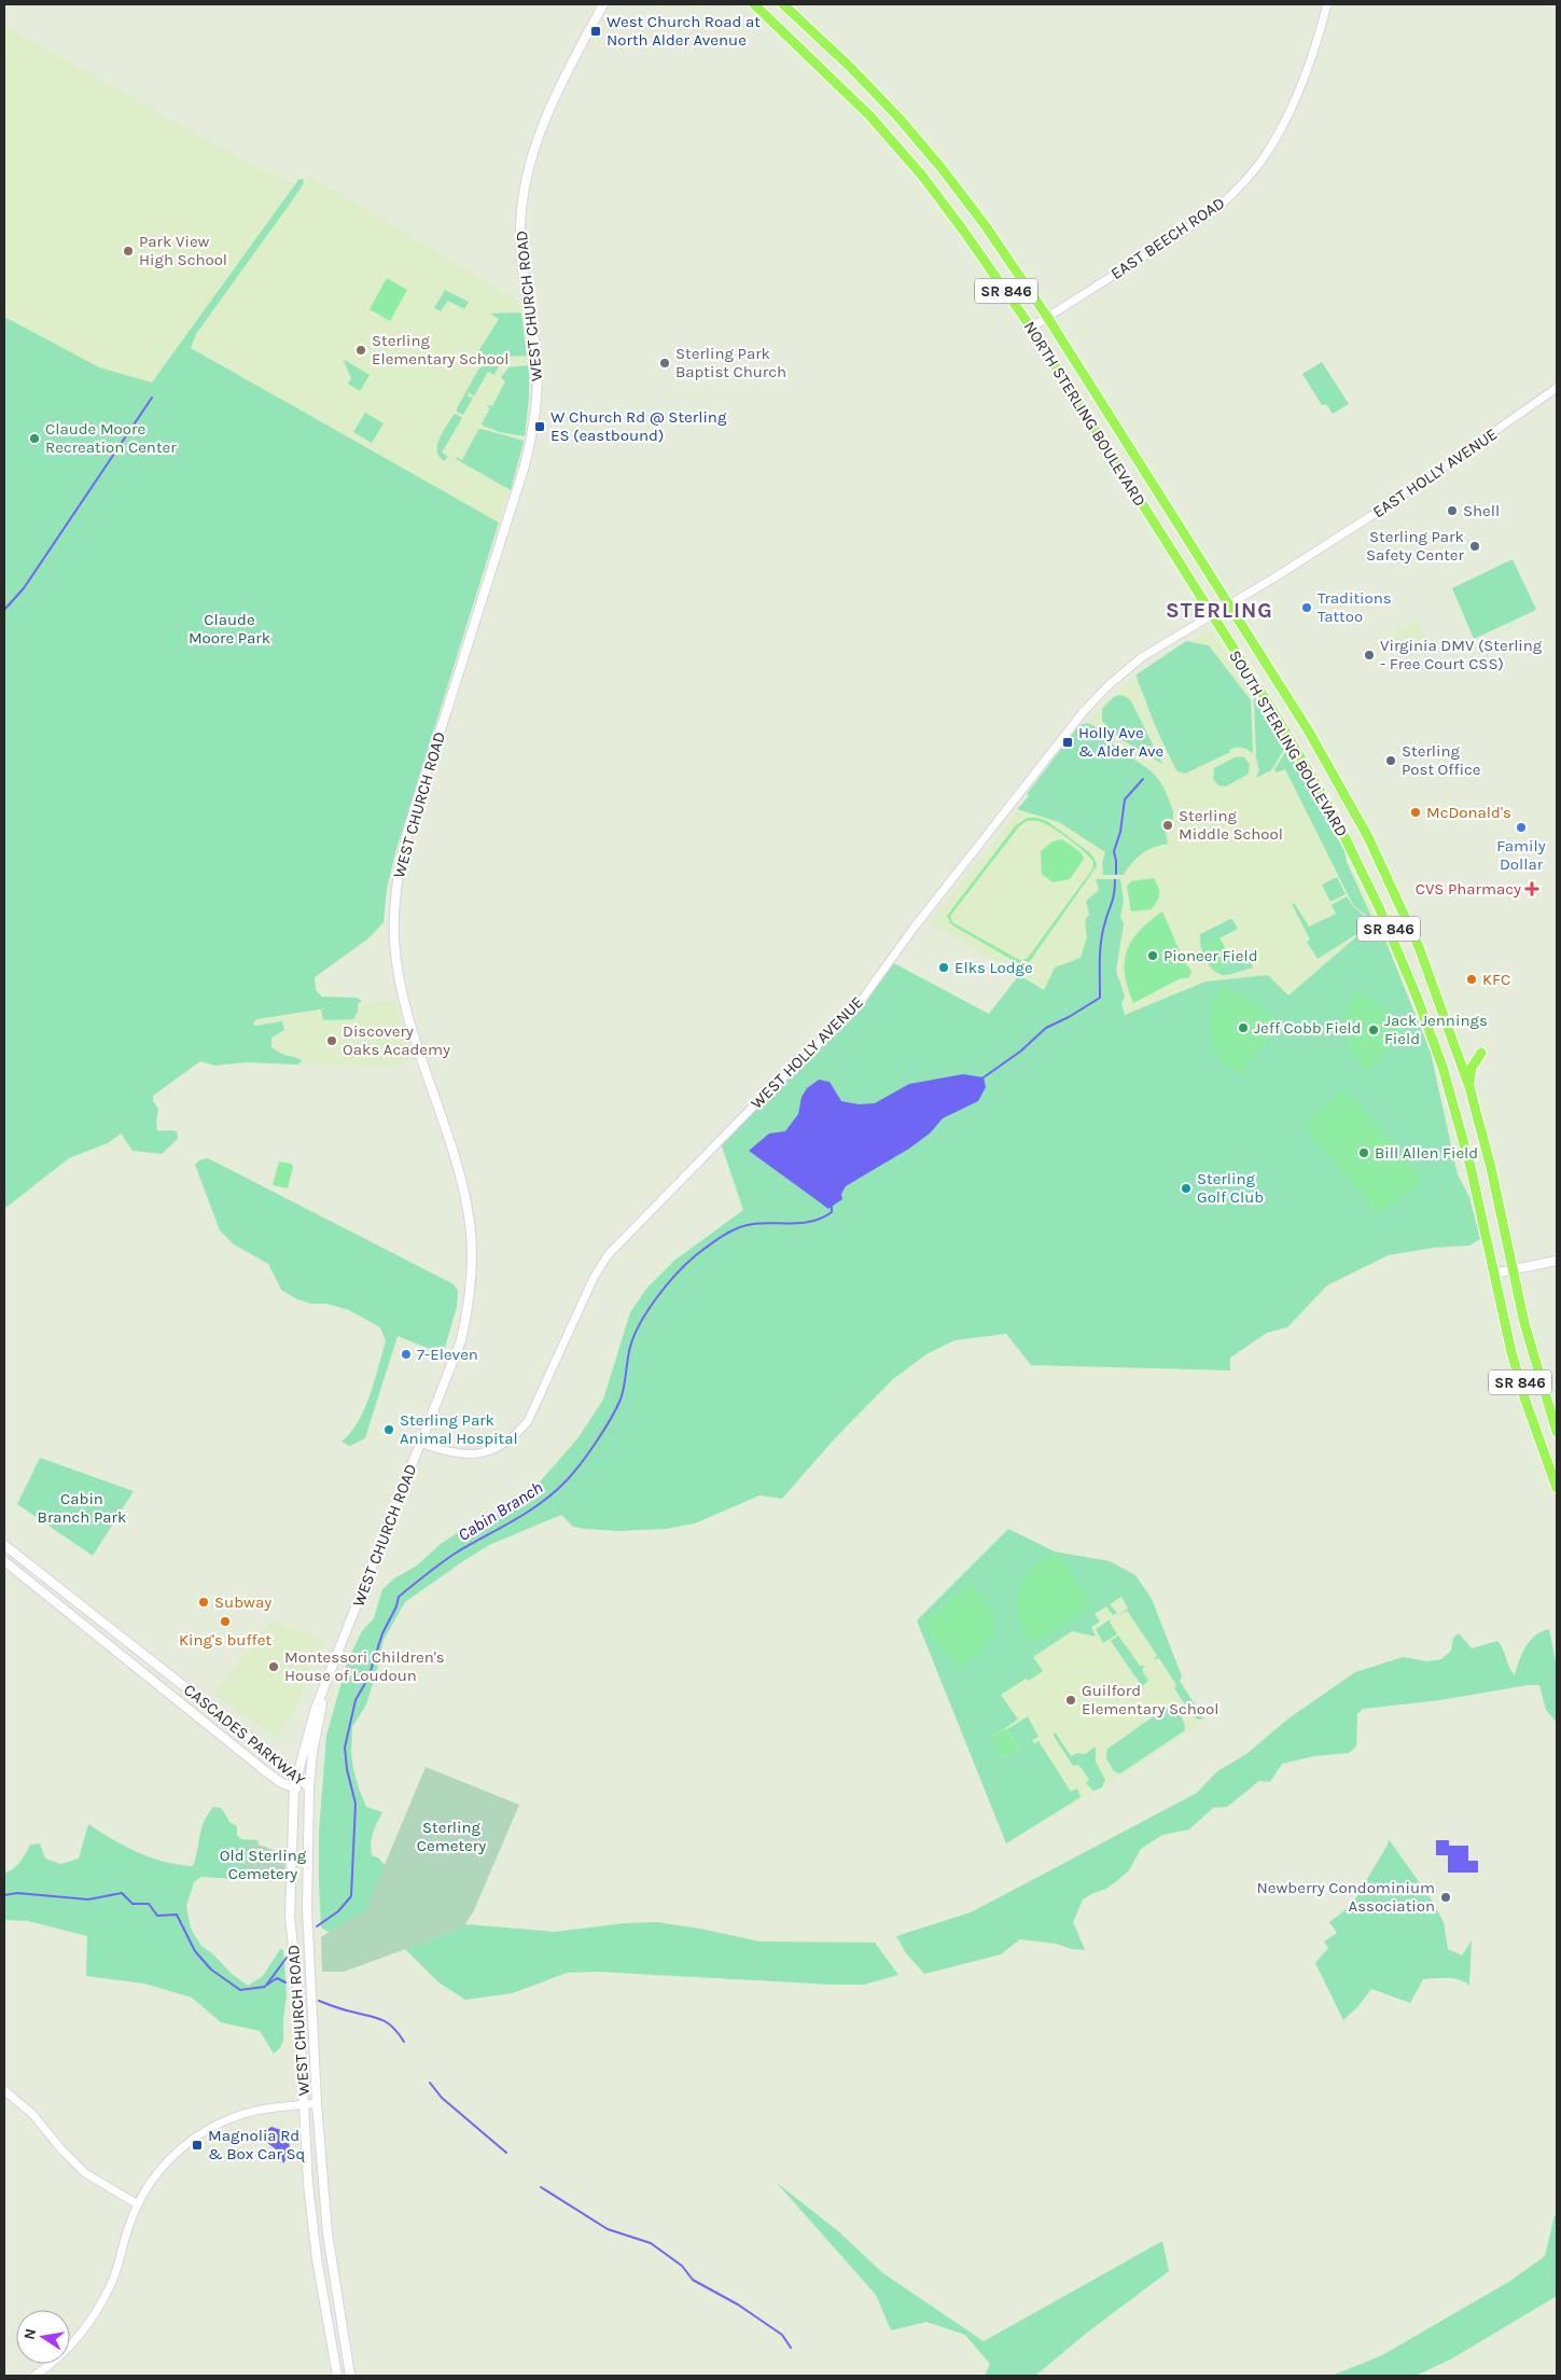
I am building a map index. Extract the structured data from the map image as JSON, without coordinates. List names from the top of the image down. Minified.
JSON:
{"streets":{"main road":["SR 846","WEST CHURCH ROAD","NORTH STERLING BOULEVARD","SOUTH STERLING BOULEVARD","CASCADES PARKWAY"],"street":["EAST BEECH ROAD","EAST HOLLY AVENUE","WEST HOLLY AVENUE"]},"crossings":[["EAST BEECH ROAD","NORTH STERLING BOULEVARD"],["WEST CHURCH ROAD","WEST HOLLY AVENUE"],["WEST CHURCH ROAD","CASCADES PARKWAY"],["NORTH STERLING BOULEVARD","EAST HOLLY AVENUE"],["NORTH STERLING BOULEVARD","SOUTH STERLING BOULEVARD"],["NORTH STERLING BOULEVARD","WEST HOLLY AVENUE"],["EAST HOLLY AVENUE","SOUTH STERLING BOULEVARD"],["EAST HOLLY AVENUE","WEST HOLLY AVENUE"],["SOUTH STERLING BOULEVARD","WEST HOLLY AVENUE"]],"districts":["STERLING"],"water":["Cabin Branch"],"parks":["Claude Moore Park","Cabin Branch Park","Sterling Cemetery","Old Sterling Cemetery"],"places":{"transit":["West Church Road at North Alder Avenue","W Church Rd @ Sterling ES (eastbound)","Holly Ave & Alder Ave","Magnolia Rd & Box Car Sq"],"other":["Park View High School","Sterling Elementary School","Sterling Park Baptist Church","Claude Moore Recreation Center","Shell","Sterling Park Safety Center","Traditions Tattoo","Virginia DMV (Sterling - Free Court CSS)","Sterling Post Office","McDonald's","Sterling Middle School","Family Dollar","Pioneer Field","Elks Lodge","KFC","Jeff Cobb Field","Jack Jennings Field","Discovery Oaks Academy","Bill Allen Field","Sterling Golf Club","7-Eleven","Sterling Park Animal Hospital","Subway","King's buffet","Montessori Children's House of Loudoun","Guilford Elementary School","Newberry Condominium Association"],"health":["CVS Pharmacy"]},"north":"left"}
